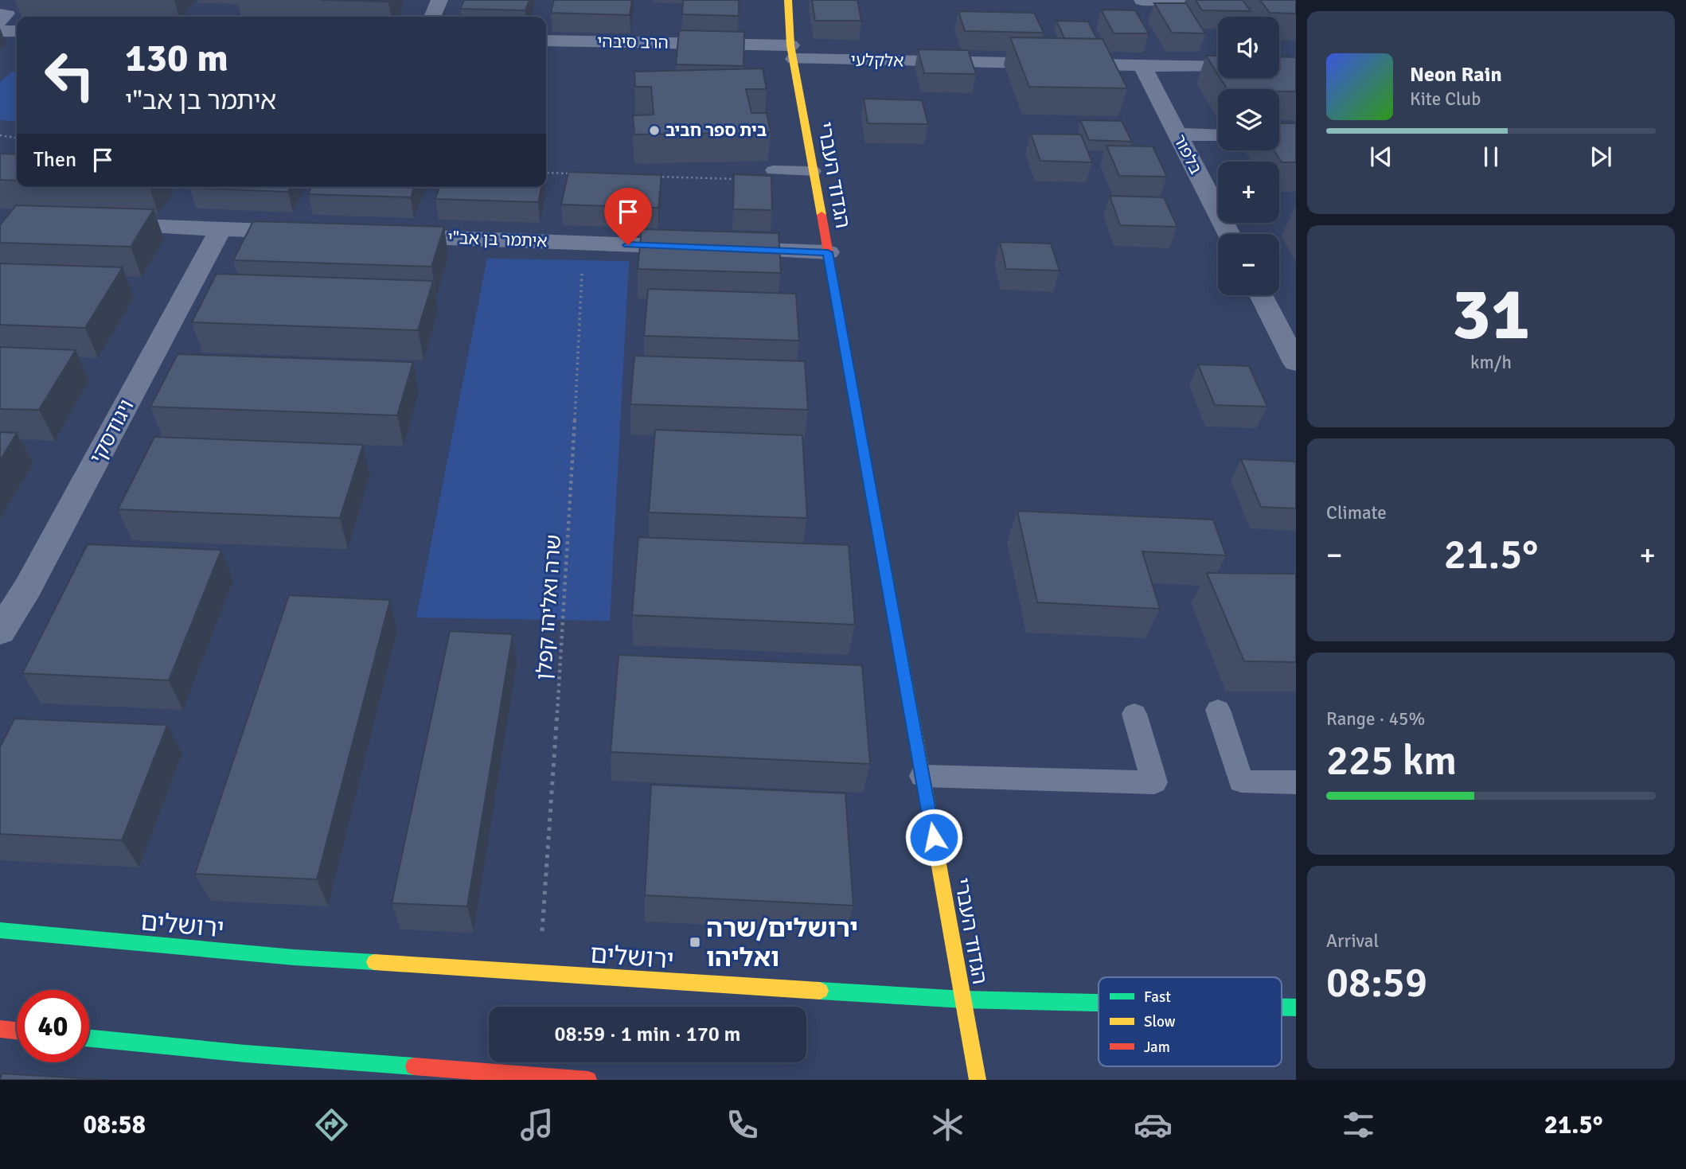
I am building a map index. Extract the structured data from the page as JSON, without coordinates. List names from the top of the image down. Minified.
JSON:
{"streets":{"street":["הרב סיבהי","אלקלעי","בלפור","הגדוד העברי","איתמר בן אב\"י","ויגודסקי","ירושלים"],"path":["שרה ואליהו קפלן"]},"crossings":[["הרב סיבהי","אלקלעי"],["הרב סיבהי","הגדוד העברי"],["אלקלעי","בלפור"],["אלקלעי","הגדוד העברי"],["הגדוד העברי","איתמר בן אב\"י"],["הגדוד העברי","ירושלים"],["איתמר בן אב\"י","שרה ואליהו קפלן"],["שרה ואליהו קפלן","ירושלים"]],"places":{"other":["בית ספר חביב"],"transit":["ירושלים/שרה ואליהו"]},"legend":["Fast","Slow","Jam"],"page":{"map_buttons":["+","−"],"turn":["130 m","איתמר בן אב\"י"],"song":["Neon Rain","Kite Club"],"then":"Then","tile":[["31","km/h"],"Climate",["Range · 45%","225 km"],["Arrival","08:59"]],"heat":["−","21.5°","+"],"limit":"40","trip":"08:59 · 1 min · 170 m","tabs":["08:58","21.5°"]}}
